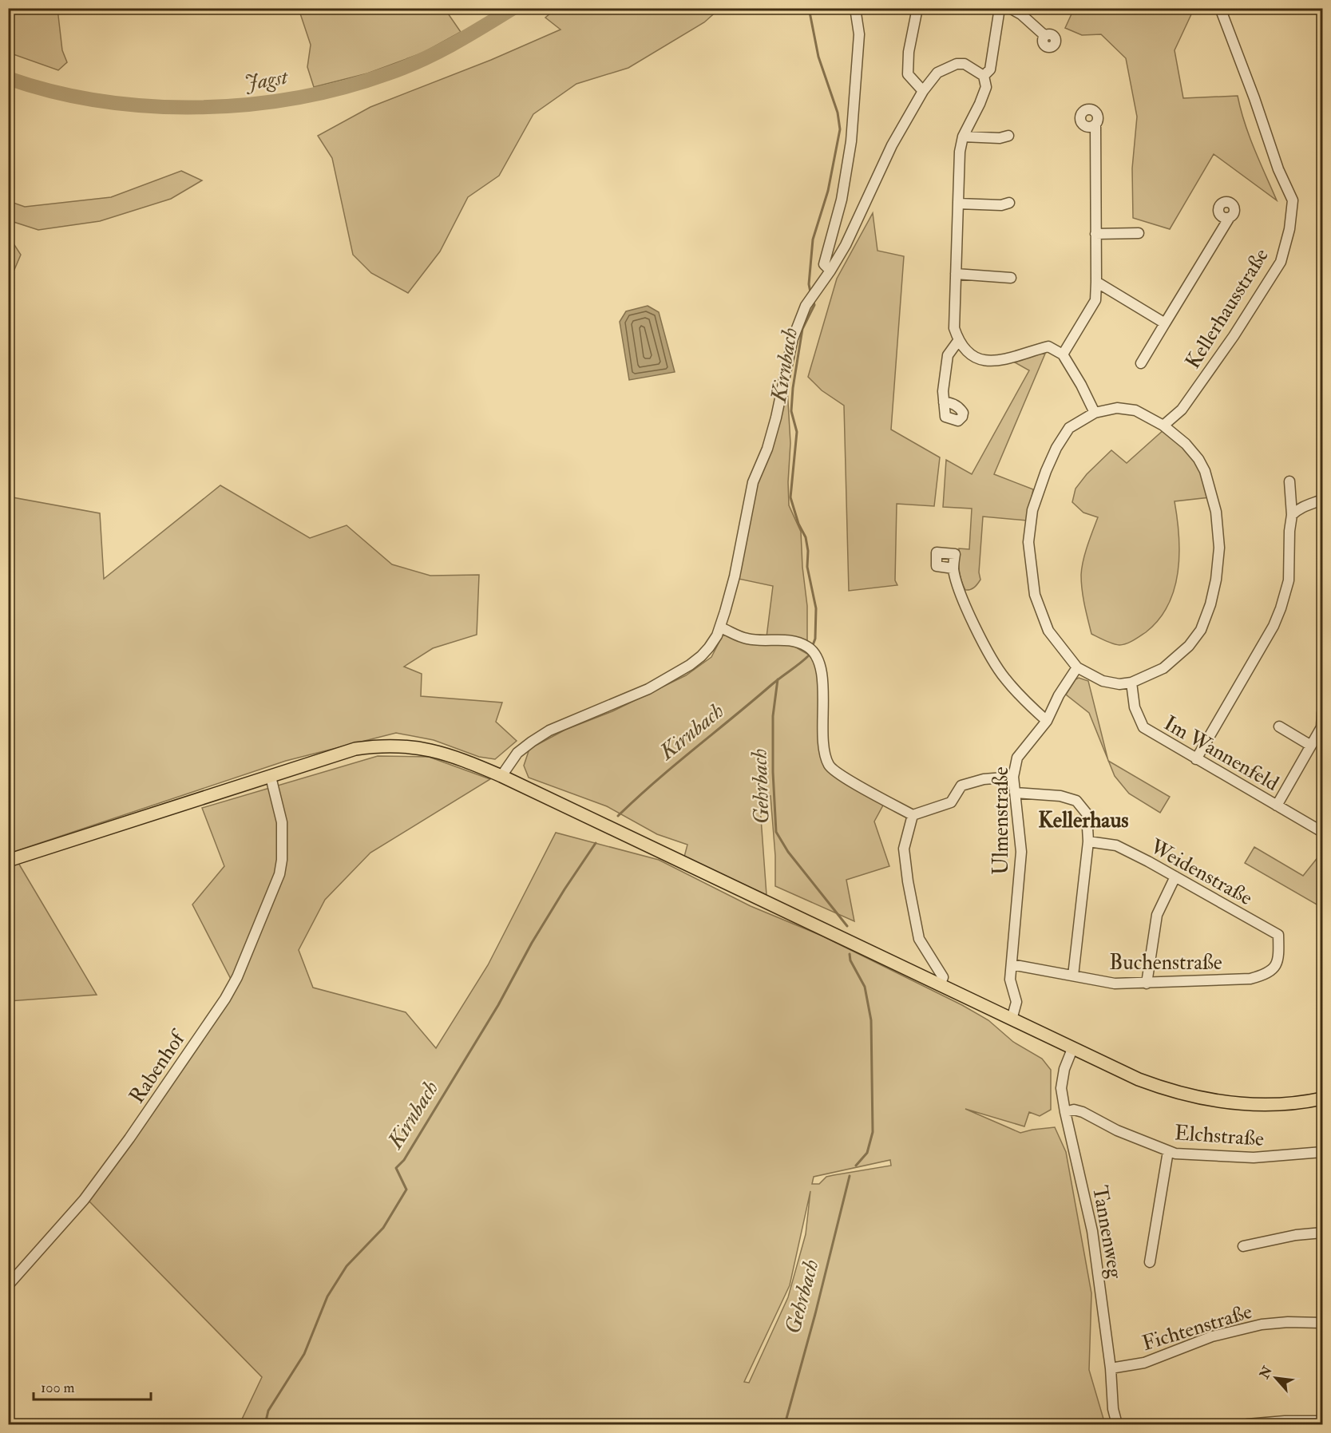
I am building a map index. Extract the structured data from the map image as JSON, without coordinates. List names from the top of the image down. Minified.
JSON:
{"streets":{"street":["Kellerhausstraße","Im Wannenfeld","Ulmenstraße","Weidenstraße","Buchenstraße","Rabenhof","Elchstraße","Tannenweg","Fichtenstraße"]},"crossings":[["Ulmenstraße","Buchenstraße"],["Weidenstraße","Buchenstraße"],["Elchstraße","Tannenweg"],["Tannenweg","Fichtenstraße"]],"districts":["Kellerhaus"],"water":["Jagst","Kirnbach","Gehrbach"],"scale_bar":"100 m","north":"top left"}
